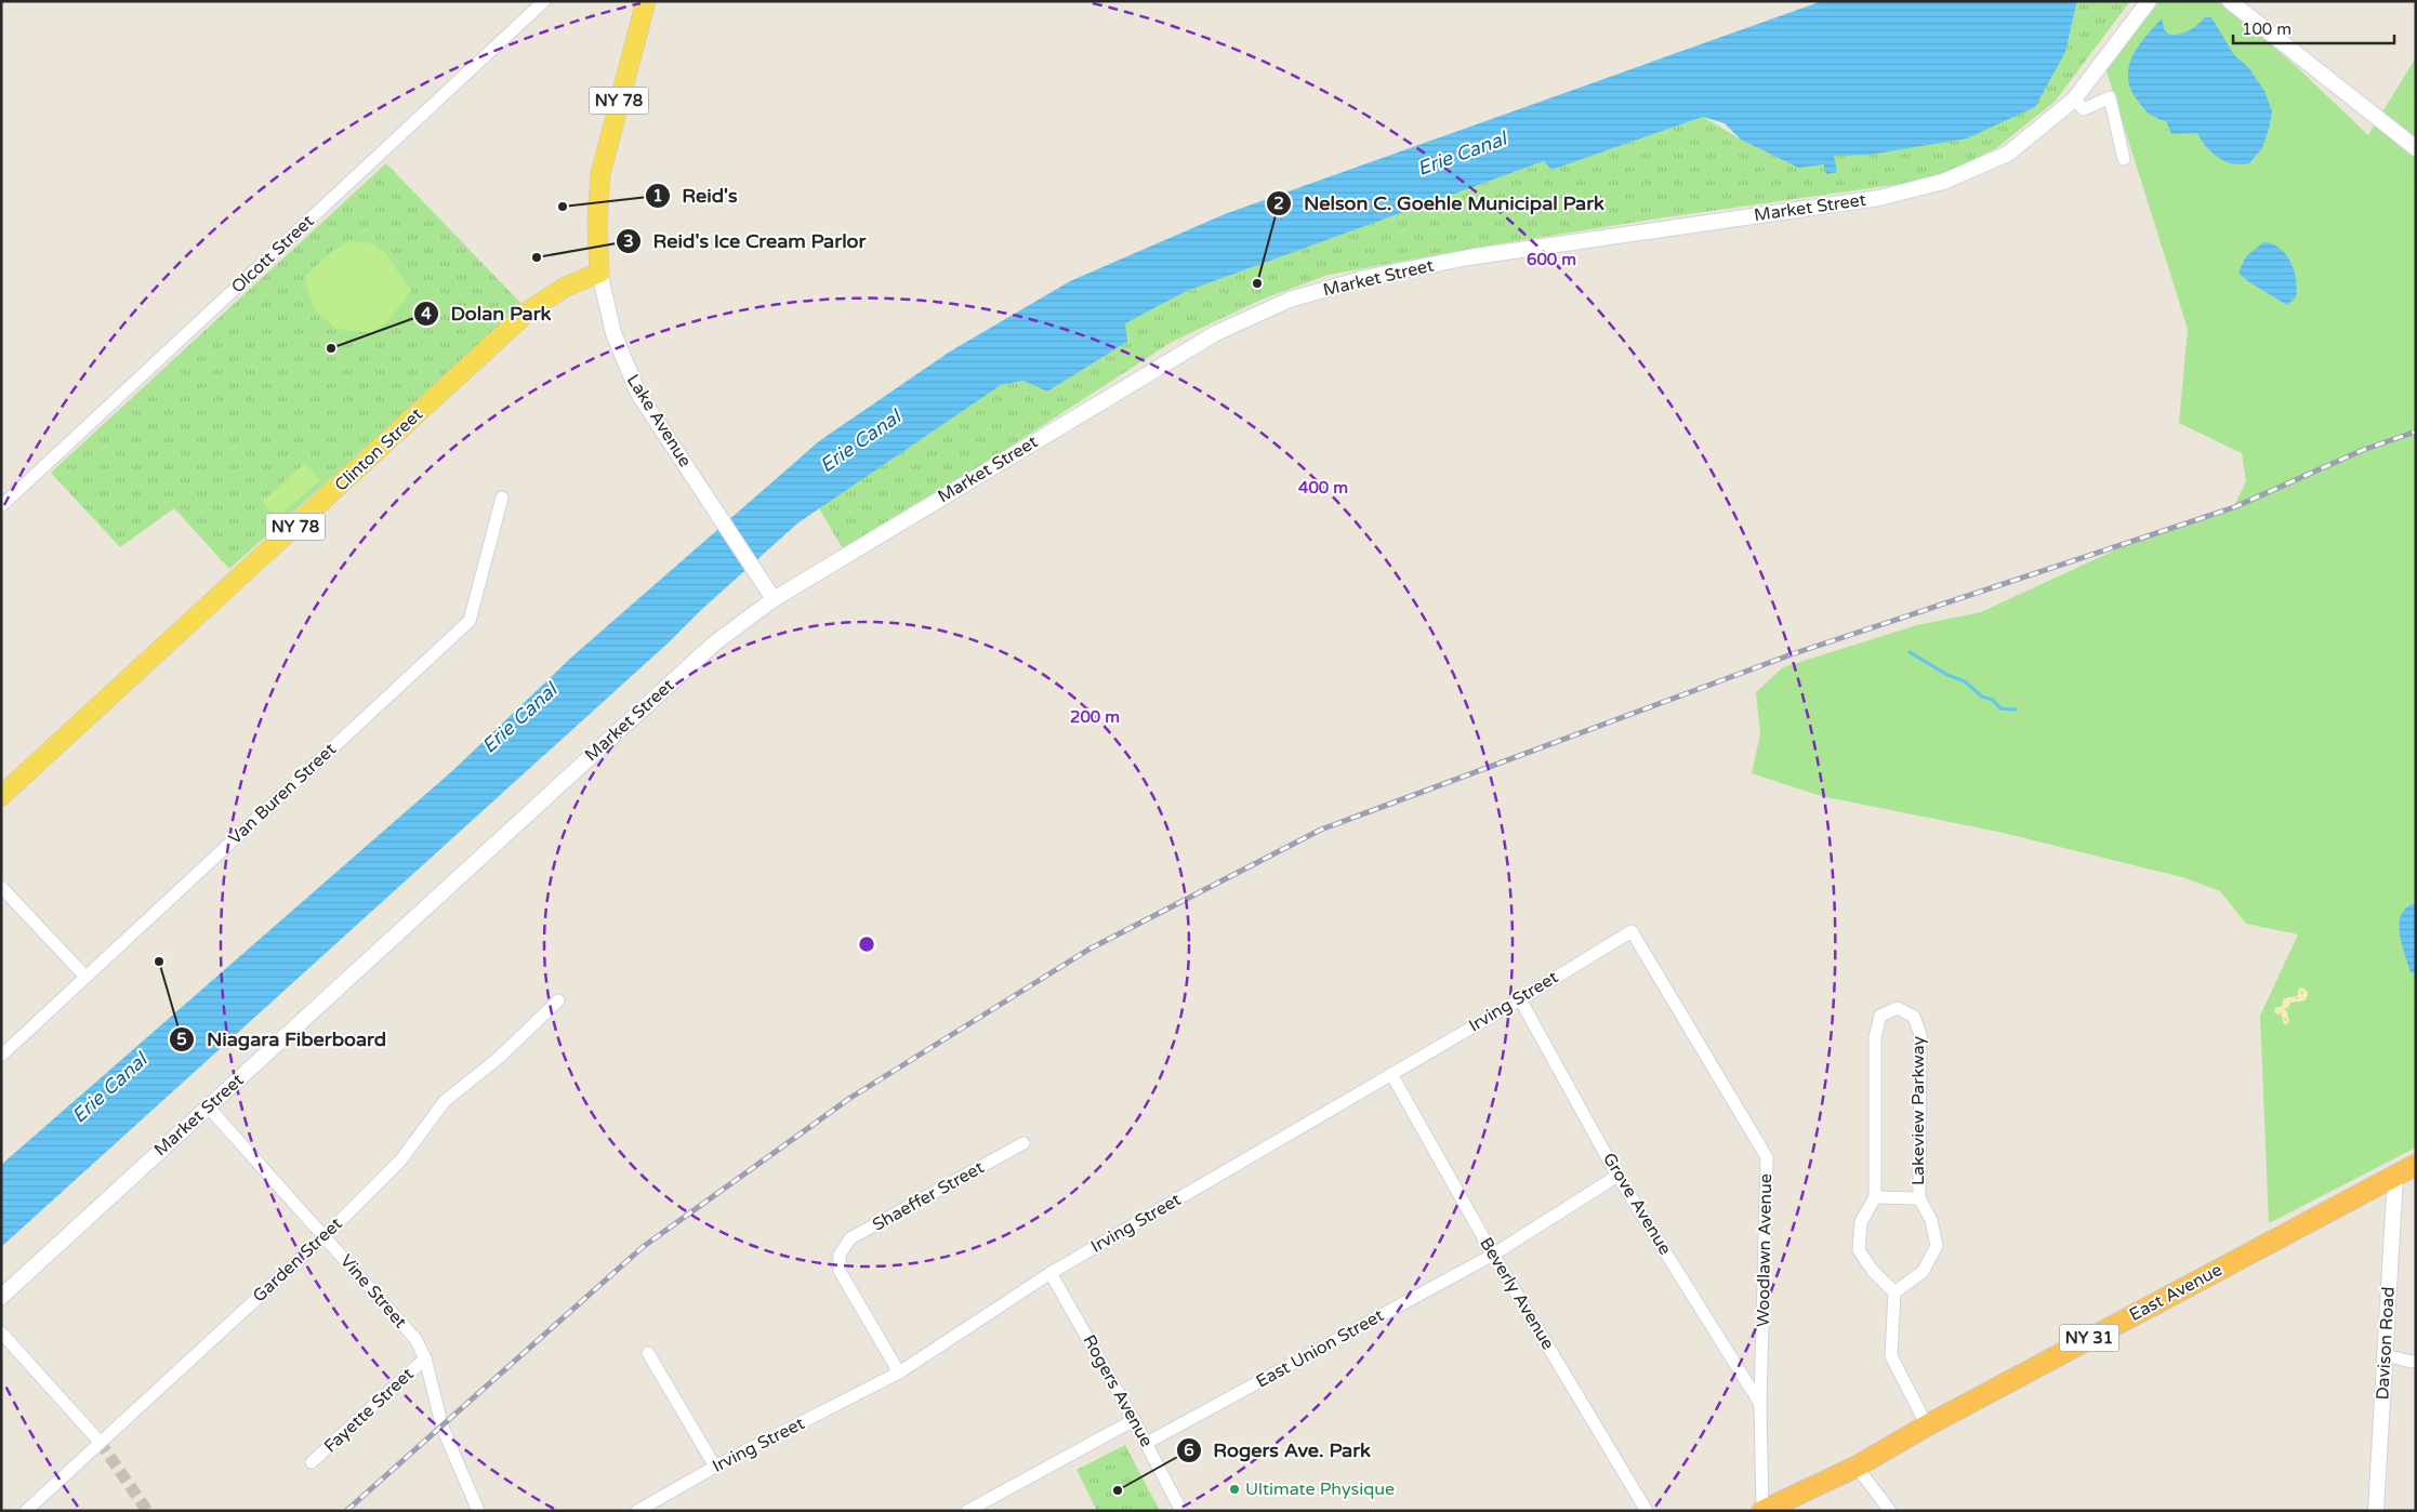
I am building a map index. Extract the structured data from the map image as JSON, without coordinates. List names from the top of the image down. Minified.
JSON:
{"streets":{"highway":["East Avenue","NY 31"],"main road":["NY 78","Lake Avenue","Clinton Street"],"street":["Market Street","Olcott Street","Van Buren Street","Irving Street","Lakeview Parkway","Shaeffer Street","Grove Avenue","Woodlawn Avenue","Garden Street","Vine Street","Beverly Avenue","Davison Road","East Union Street","Rogers Avenue","Fayette Street"]},"crossings":[["Market Street","Lake Avenue"],["Market Street","Vine Street"],["Lake Avenue","Clinton Street"],["Irving Street","Shaeffer Street"],["Irving Street","Grove Avenue"],["Irving Street","Woodlawn Avenue"],["Irving Street","Beverly Avenue"],["Irving Street","Rogers Avenue"],["Grove Avenue","Woodlawn Avenue"],["Grove Avenue","East Union Street"],["Woodlawn Avenue","East Avenue"],["Garden Street","Vine Street"],["Vine Street","Fayette Street"],["East Avenue","Davison Road"],["Beverly Avenue","East Union Street"],["East Union Street","Rogers Avenue"]],"water":["Erie Canal"],"places":["Reid's","Reid's Ice Cream Parlor","Nelson C. Goehle Municipal Park","Dolan Park","Niagara Fiberboard","Ultimate Physique","Rogers Ave. Park"],"scale_bar":"100 m","rings":["600 m","400 m","200 m"]}
